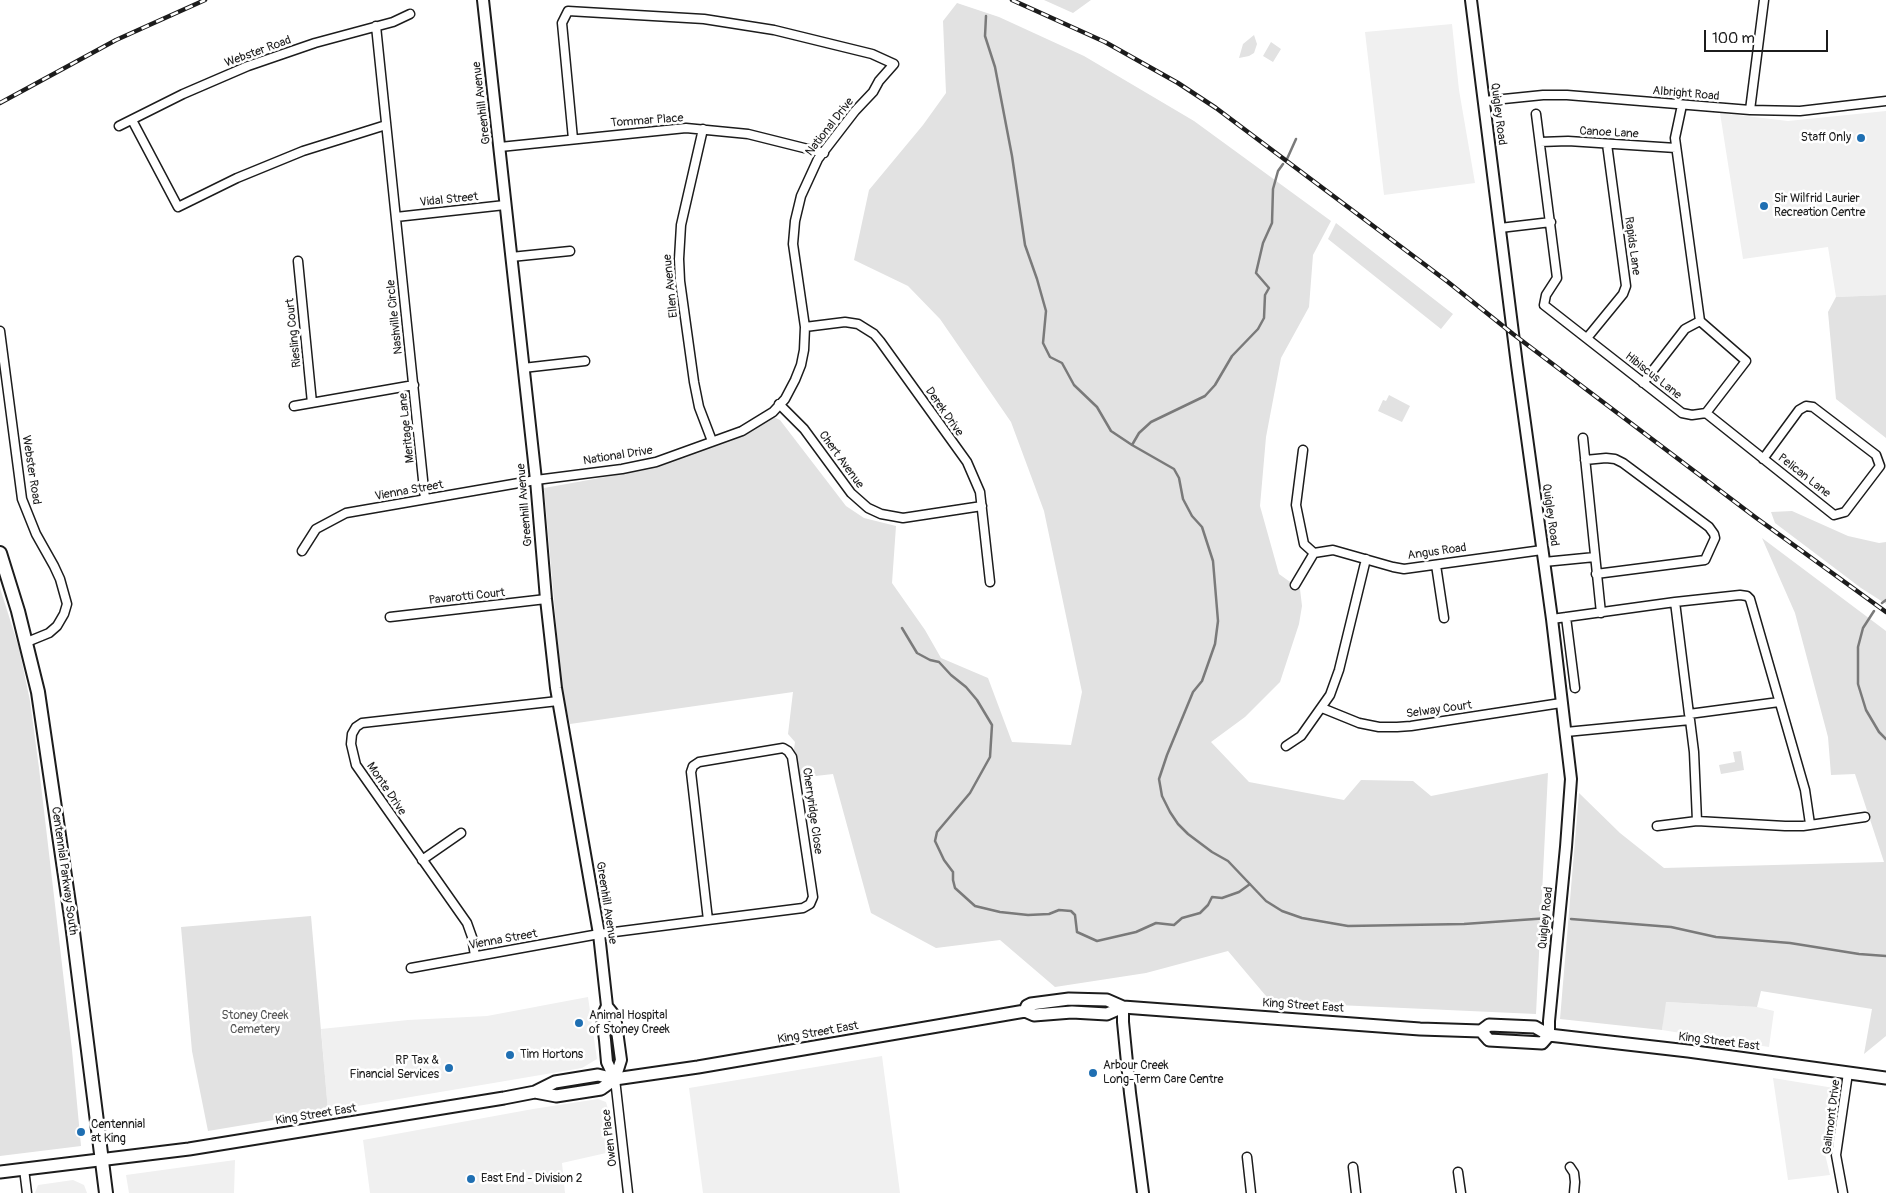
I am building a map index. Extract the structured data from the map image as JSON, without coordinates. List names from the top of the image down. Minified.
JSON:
{"streets":{"main road":["Centennial Parkway South","King Street East"],"street":["Webster Road","Albright Road","Greenhill Avenue","Quigley Road","Tommar Place","National Drive","Canoe Lane","Vidal Street","Rapids Lane","Ellen Avenue","Nashville Circle","Riesling Court","Hibiscus Lane","Derek Drive","Meritage Lane","Chert Avenue","Pelican Lane","Vienna Street","Angus Road","Pavarotti Court","Selway Court","Monte Drive","Cherryridge Close","Gailmont Drive","Owen Place"]},"crossings":[["Webster Road","Nashville Circle"],["Webster Road","Centennial Parkway South"],["Albright Road","Quigley Road"],["Greenhill Avenue","Tommar Place"],["Greenhill Avenue","National Drive"],["Greenhill Avenue","Vidal Street"],["Greenhill Avenue","Vienna Street"],["Greenhill Avenue","Pavarotti Court"],["Greenhill Avenue","Monte Drive"],["Greenhill Avenue","Cherryridge Close"],["Greenhill Avenue","King Street East"],["Greenhill Avenue","Owen Place"],["Quigley Road","Angus Road"],["Quigley Road","Selway Court"],["Quigley Road","King Street East"],["Tommar Place","National Drive"],["Tommar Place","Ellen Avenue"],["National Drive","Ellen Avenue"],["National Drive","Derek Drive"],["National Drive","Chert Avenue"],["National Drive","Vienna Street"],["Canoe Lane","Rapids Lane"],["Canoe Lane","Hibiscus Lane"],["Vidal Street","Nashville Circle"],["Rapids Lane","Hibiscus Lane"],["Nashville Circle","Meritage Lane"],["Hibiscus Lane","Pelican Lane"],["Derek Drive","Chert Avenue"],["Meritage Lane","Vienna Street"],["Vienna Street","Monte Drive"],["Vienna Street","Cherryridge Close"],["Centennial Parkway South","King Street East"],["King Street East","Gailmont Drive"],["King Street East","Owen Place"]],"parks":["Stoney Creek Cemetery"],"places":["Staff Only","Sir Wilfrid Laurier Recreation Centre","Animal Hospital of Stoney Creek","Tim Hortons","RP Tax & Financial Services","Arbour Creek Long-Term Care Centre","Centennial at King","East End - Division 2"],"scale_bar":"100 m"}
